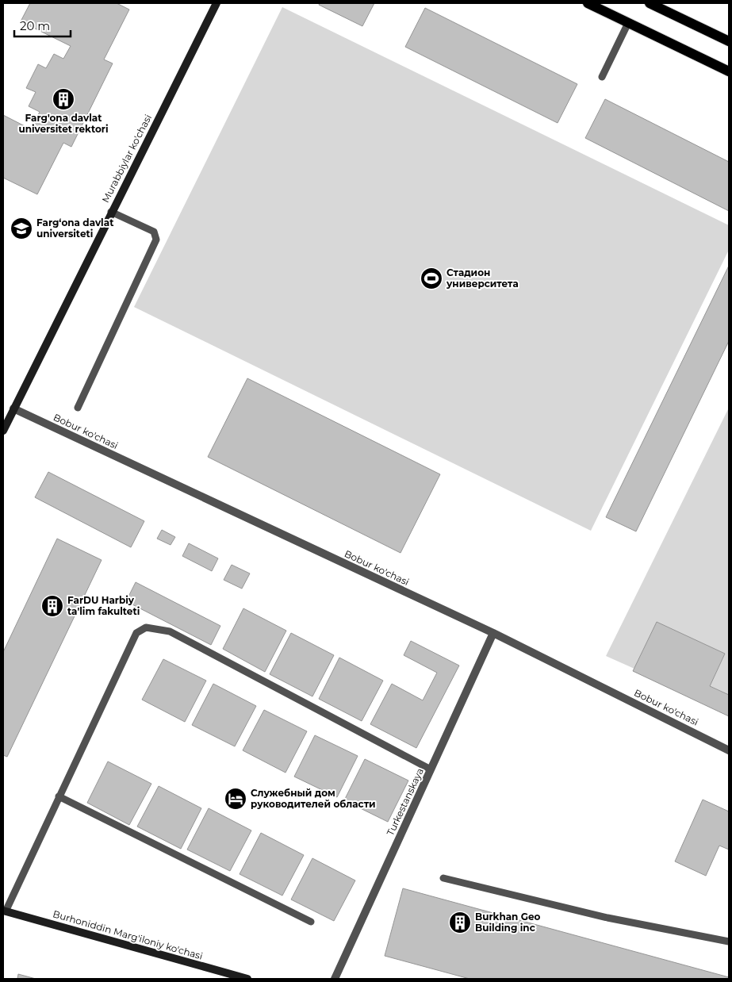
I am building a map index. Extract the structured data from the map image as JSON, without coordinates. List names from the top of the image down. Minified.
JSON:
{"streets":{"street":["Murabbiylar ko'chasi","Bobur ko'chasi","Turkestanskaya","Burhoniddin Marg'iloniy ko'chasi"]},"crossings":[["Murabbiylar ko'chasi","Bobur ko'chasi"],["Bobur ko'chasi","Turkestanskaya"]],"places":{"building":["Farg'ona davlat universitet rektori","FarDU Harbiy ta'lim fakulteti","Burkhan Geo Building inc"],"school or university":["Fargʻona davlat universiteti"],"sports":["Стадион университета"],"hotel":["Служебный дом руководителей области"]},"scale_bar":"20 m"}
